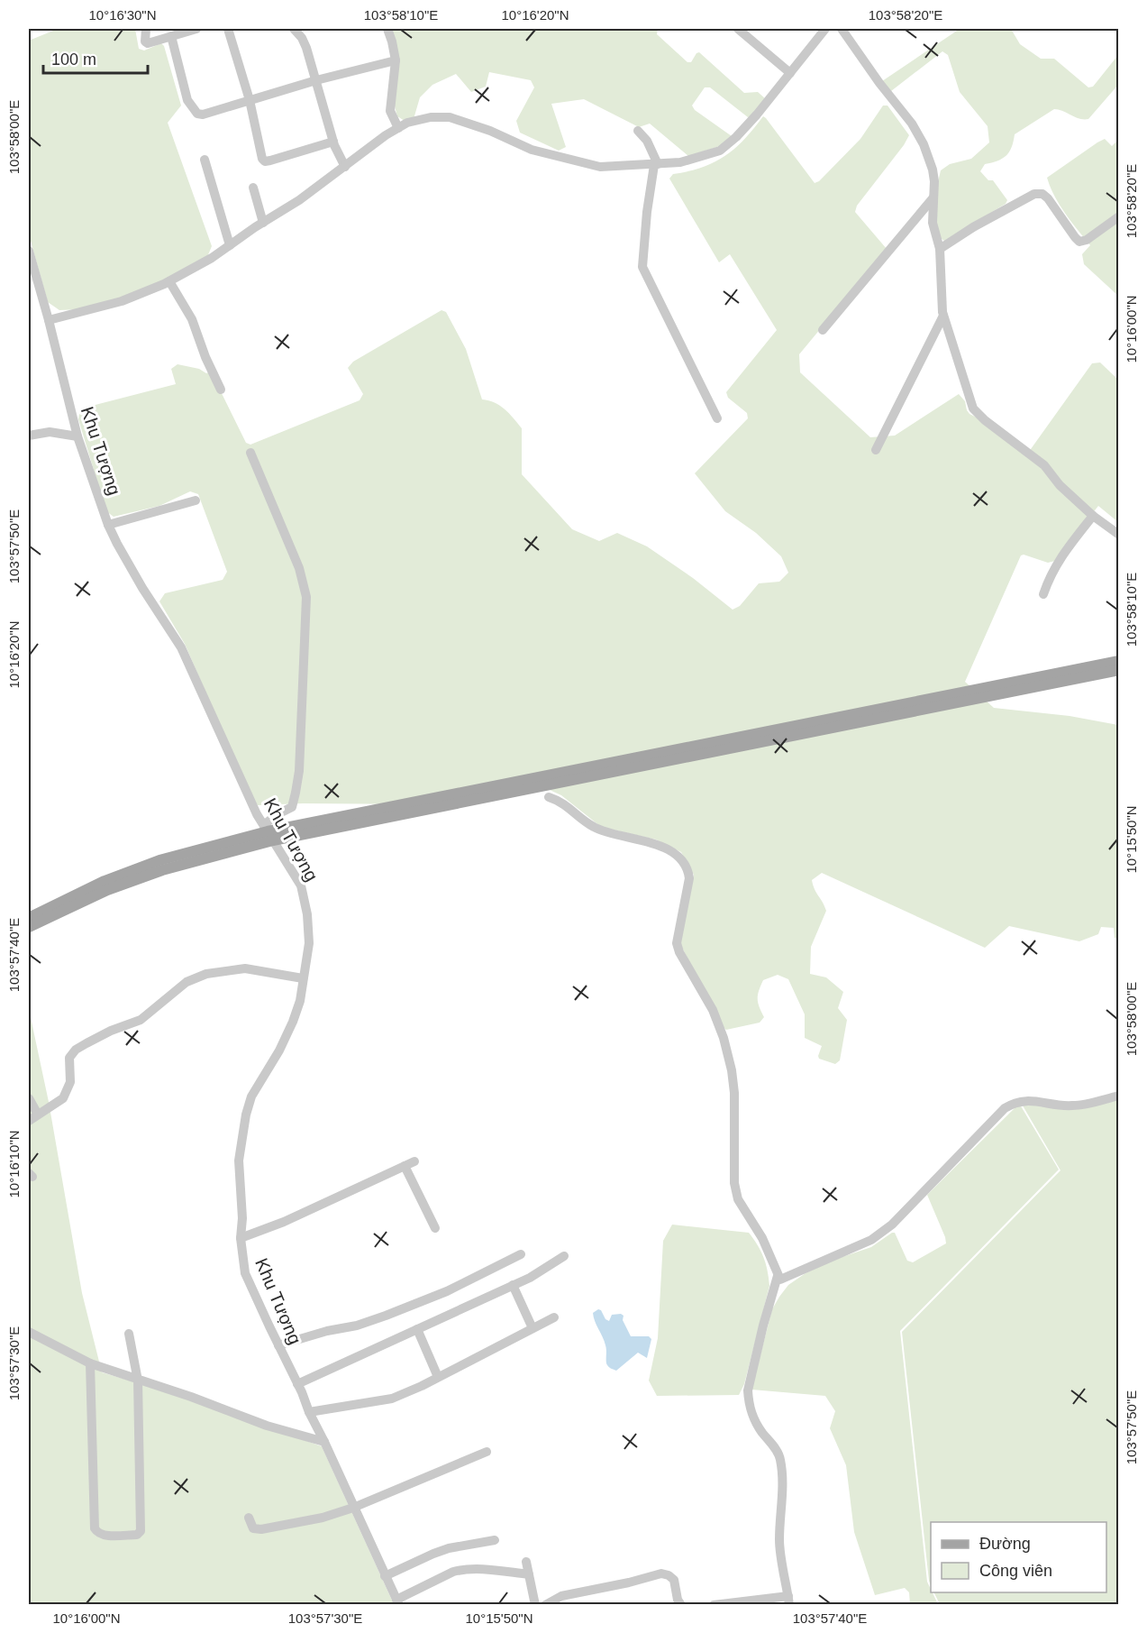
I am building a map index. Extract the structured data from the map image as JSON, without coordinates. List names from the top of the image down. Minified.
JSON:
{"streets":{"street":["Khu Tượng"]},"legend":["Đường","Công viên"],"scale_bar":"100 m","coordinates":["10°16'30\"N","103°58'10\"E","10°16'20\"N","103°58'20\"E","103°58'00\"E","10°16'00\"N","103°57'50\"E","10°15'50\"N","103°57'40\"E","10°16'10\"N","103°57'30\"E"]}
